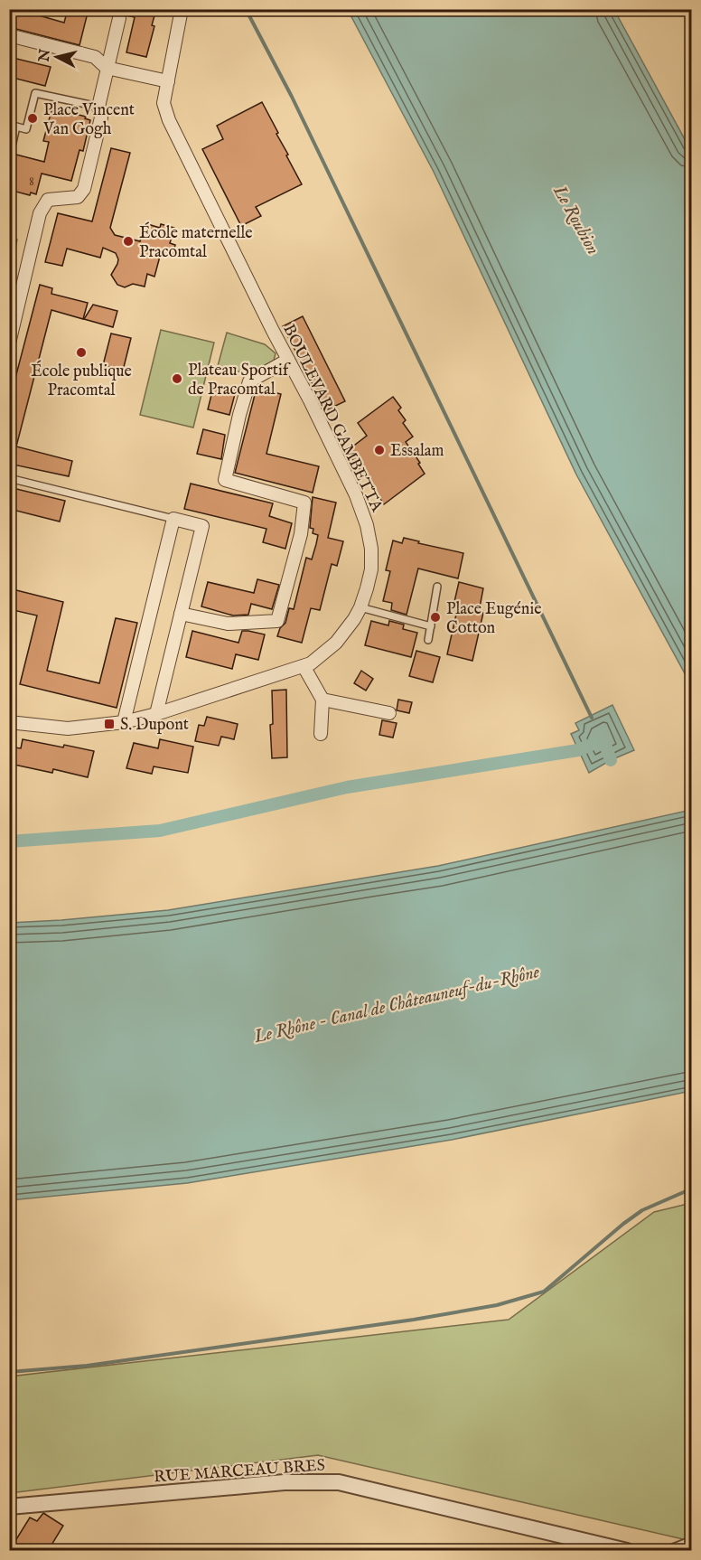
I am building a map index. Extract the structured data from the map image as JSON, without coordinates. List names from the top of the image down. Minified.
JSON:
{"streets":{"street":["BOULEVARD GAMBETTA","RUE MARCEAU BRES"]},"water":["Le Roubion","Le Rhône - Canal de Châteauneuf-du-Rhône"],"places":{"other":["Place Vincent Van Gogh","École maternelle Pracomtal","École publique Pracomtal","Plateau Sportif de Pracomtal","Essalam","Place Eugénie Cotton"],"transit":["S. Dupont"]},"house_numbers":["8"],"north":"left"}
